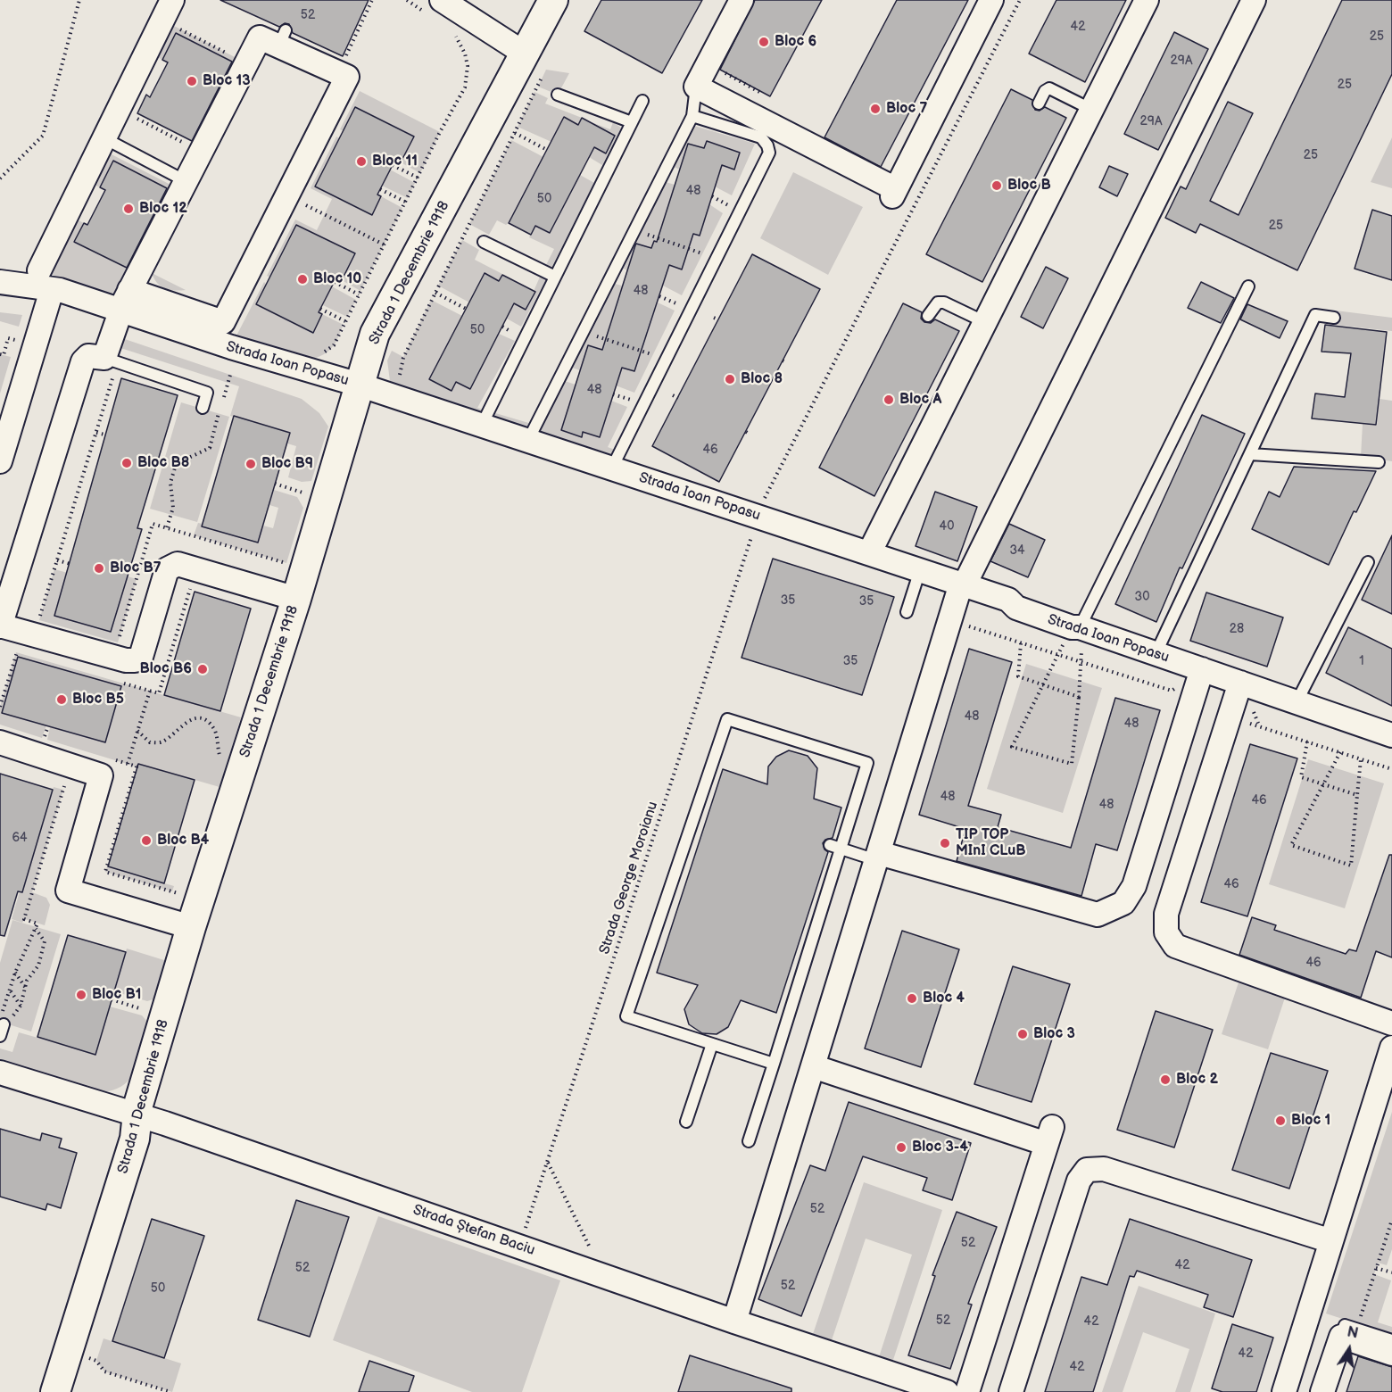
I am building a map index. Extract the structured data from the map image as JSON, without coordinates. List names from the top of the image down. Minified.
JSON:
{"streets":{"street":["Strada 1 Decembrie 1918","Strada Ioan Popasu","Strada Ștefan Baciu"],"path":["Strada George Moroianu"]},"crossings":[["Strada 1 Decembrie 1918","Strada Ioan Popasu"],["Strada 1 Decembrie 1918","Strada Ștefan Baciu"],["Strada Ioan Popasu","Strada George Moroianu"],["Strada George Moroianu","Strada Ștefan Baciu"]],"places":["Bloc 6","Bloc 13","Bloc 7","Bloc 11","Bloc B","Bloc 12","Bloc 10","Bloc 8","Bloc A","Bloc B8","Bloc B9","Bloc B7","Bloc B6","Bloc B5","Bloc B4","TIP TOP MInI CLuB","Bloc B1","Bloc 4","Bloc 3","Bloc 2","Bloc 1","Bloc 3-4"],"house_numbers":["52","42","25","29A","25","29A","25","48","50","25","48","50","48","46","40","34","30","35","35","28","35","1","48","48","48","46","48","64","46","46","52","52","42","52","52","50","52","42","42","42"],"north":"top"}
